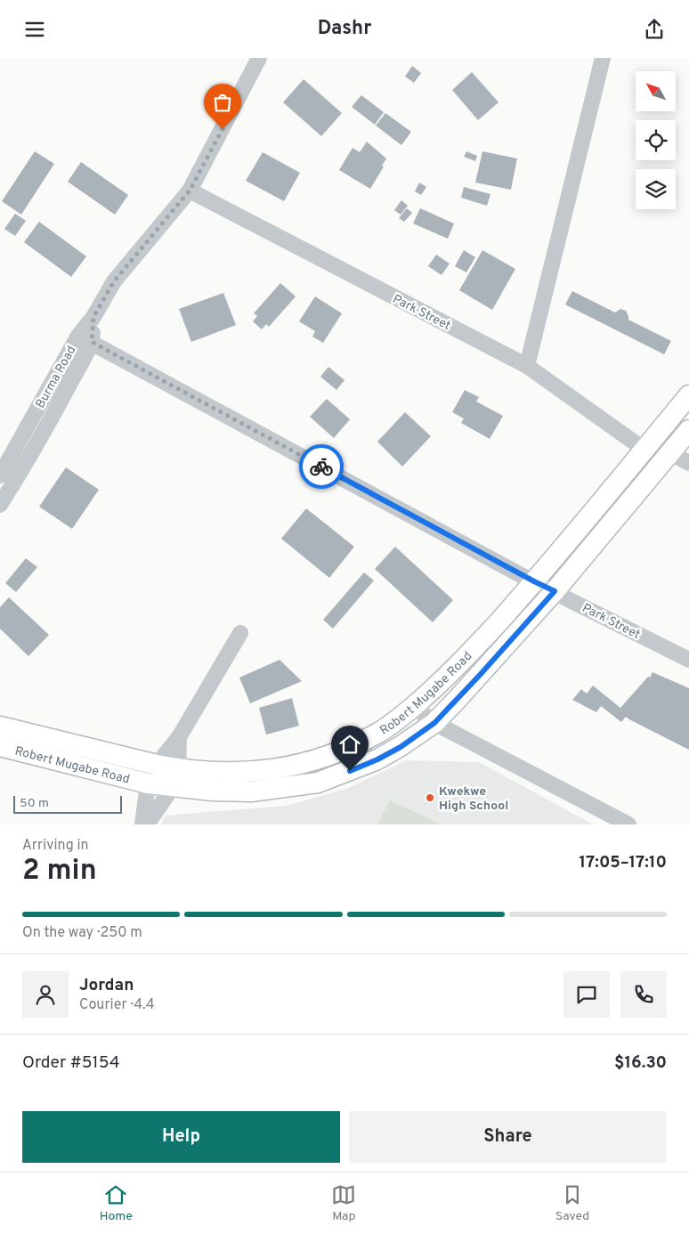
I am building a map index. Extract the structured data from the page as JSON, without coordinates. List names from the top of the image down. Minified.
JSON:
{"streets":{"main road":["Robert Mugabe Road"],"street":["Park Street","Burma Road"]},"crossings":[["Park Street","Burma Road"],["Park Street","Robert Mugabe Road"]],"places":["Kwekwe High School"],"scale_bar":"50 m","north":"top left","page":{"header":"Dashr","scale":"50 m","heading":["2 min","Arriving in","17:05–17:10"],"panel":["Jordan","Courier · 4.4","Order #5154","$16.30"],"bar":"On the way · 250 m","buttons":["Help","Share"],"tabs":["Home","Map","Saved"]}}
